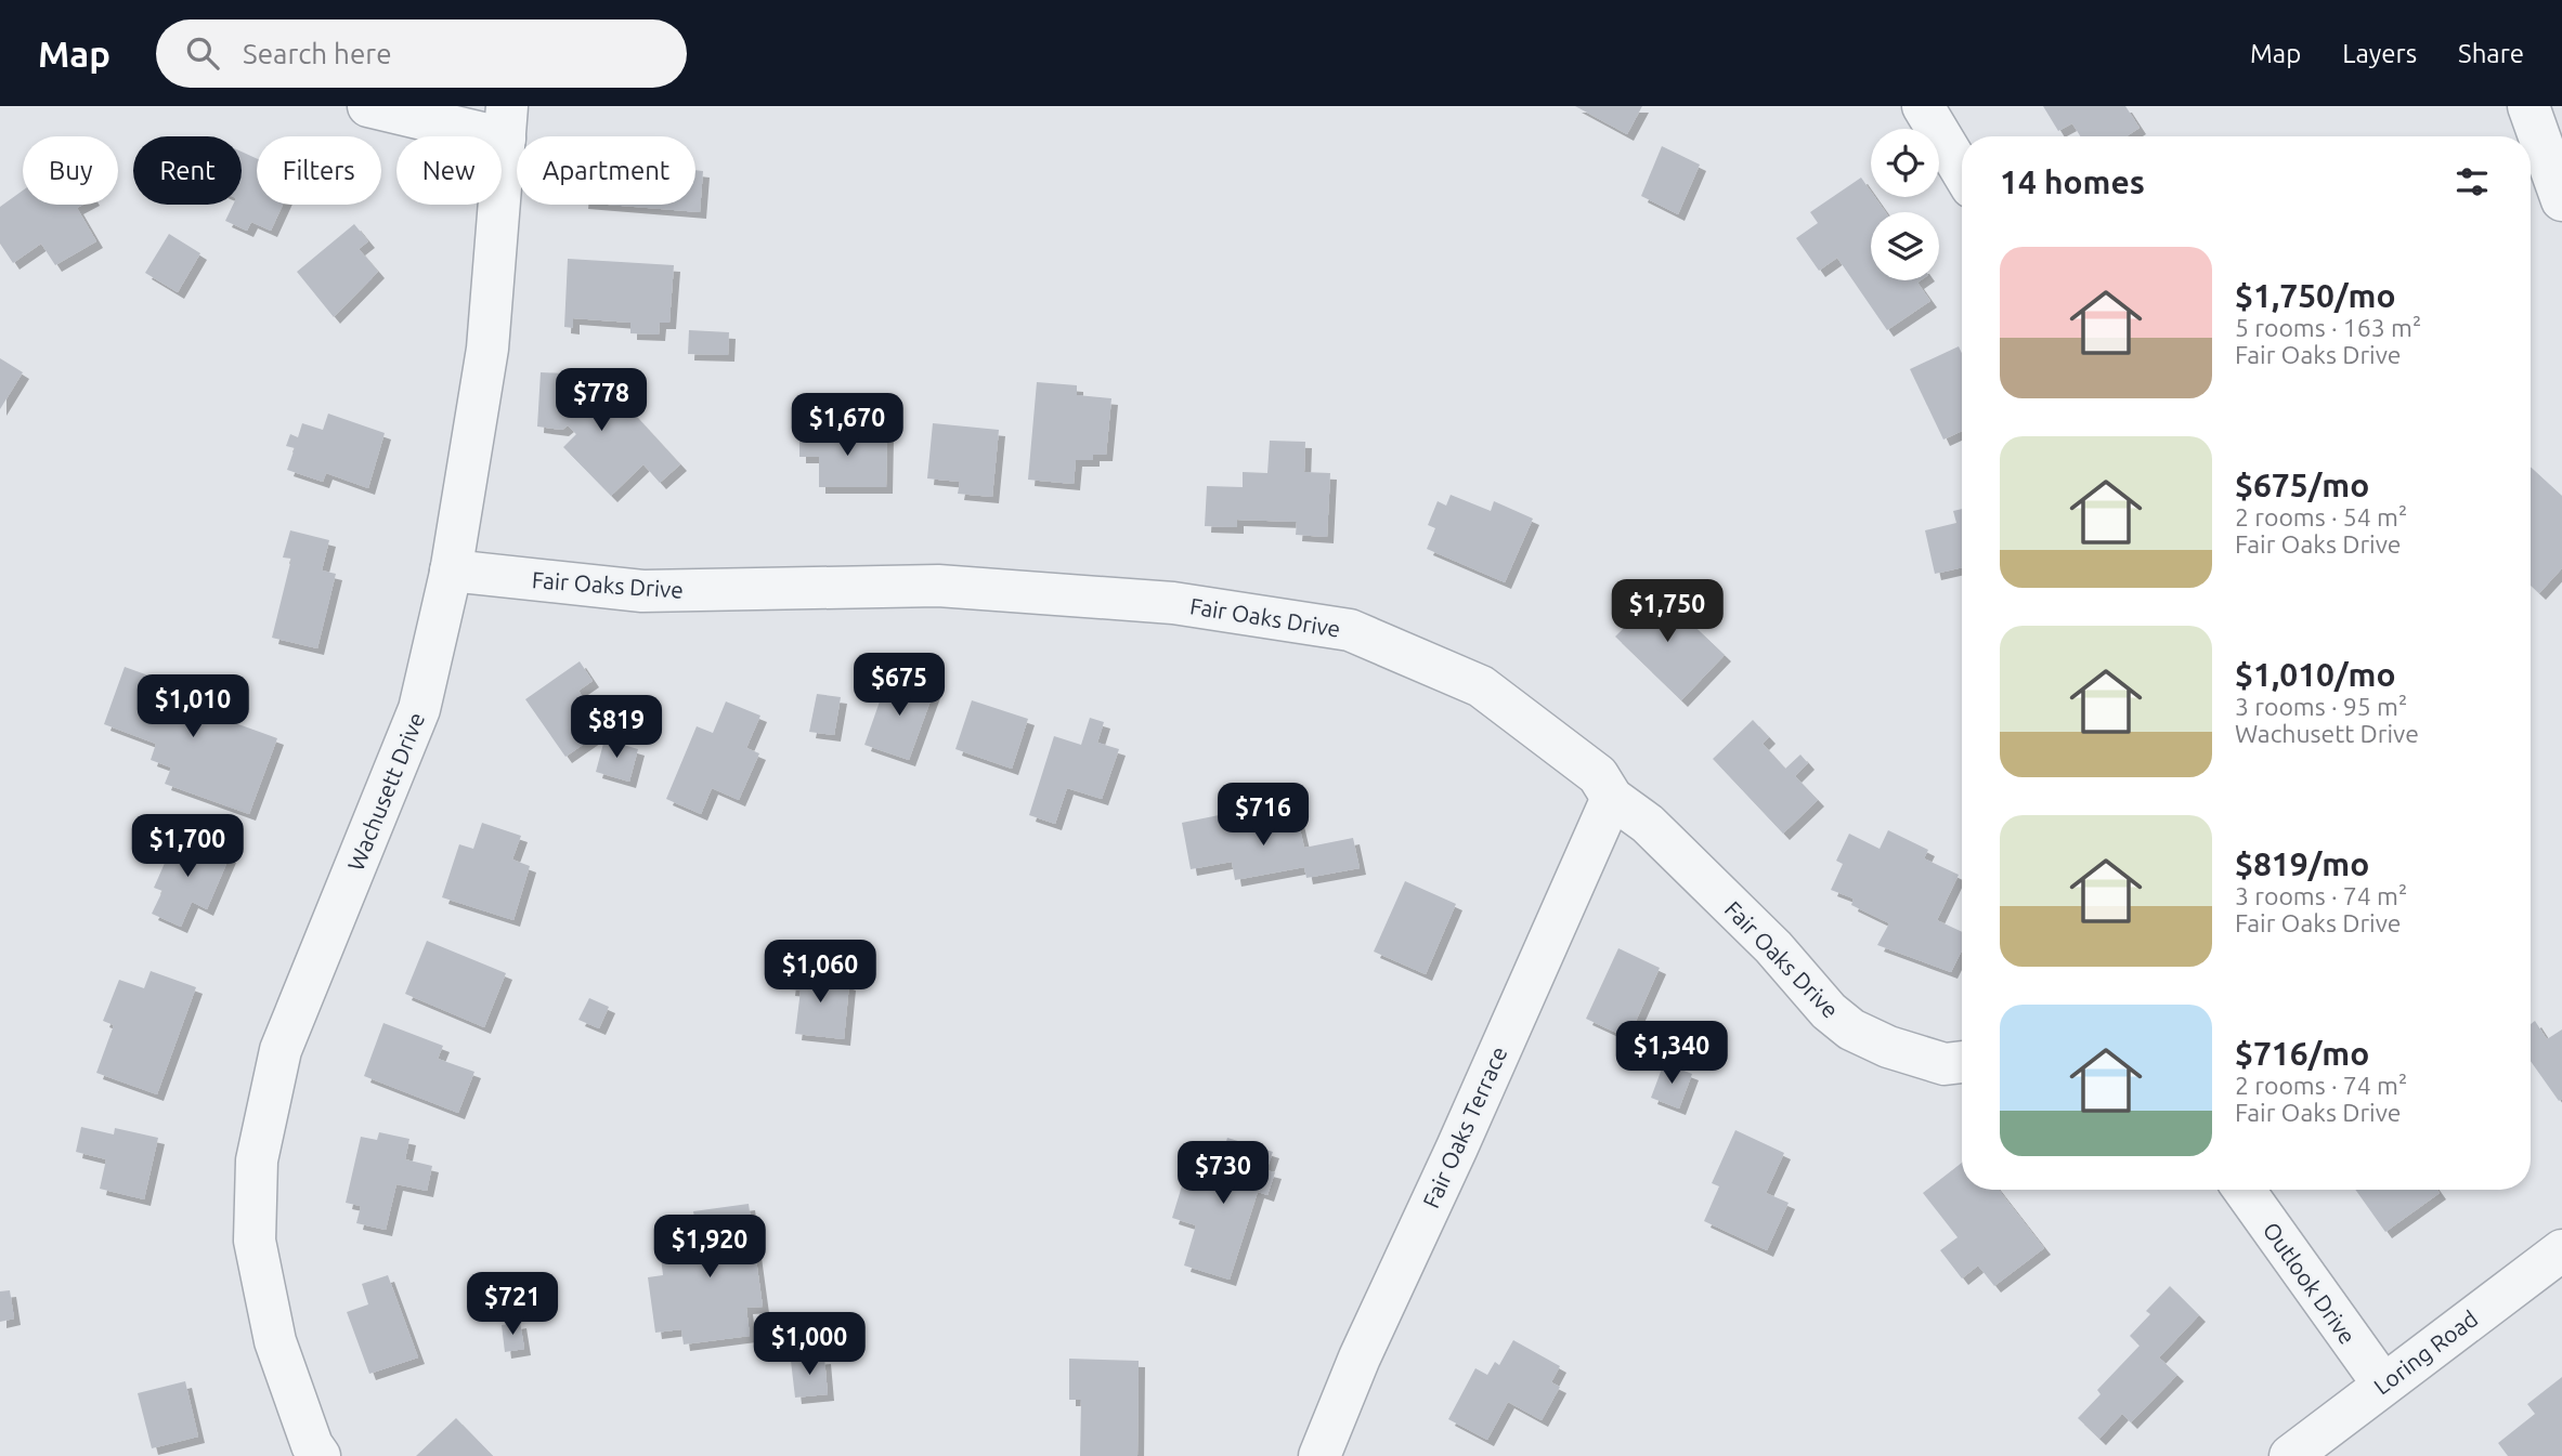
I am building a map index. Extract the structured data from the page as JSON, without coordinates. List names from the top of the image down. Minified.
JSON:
{"streets":{"street":["Fair Oaks Drive","Wachusett Drive","Fair Oaks Terrace","Outlook Drive","Loring Road"]},"crossings":[["Fair Oaks Drive","Wachusett Drive"],["Fair Oaks Drive","Fair Oaks Terrace"],["Outlook Drive","Loring Road"]],"page":{"header":"Map","search":"Search here","nav":["Map","Layers","Share"],"chip":["Buy","Rent","Filters","New","Apartment"],"heading":"14 homes","list":[{"name":"$1,750/mo","note":"5 rooms · 163 m² · Fair Oaks Drive"},{"name":"$675/mo","note":"2 rooms · 54 m² · Fair Oaks Drive"},{"name":"$1,010/mo","note":"3 rooms · 95 m² · Wachusett Drive"},{"name":"$819/mo","note":"3 rooms · 74 m² · Fair Oaks Drive"},{"name":"$716/mo","note":"2 rooms · 74 m² · Fair Oaks Drive"}],"price":["$778","$1,670","$1,750","$675","$1,010","$819","$716","$1,700","$1,060","$1,340","$730","$1,920","$721","$1,000"]}}
